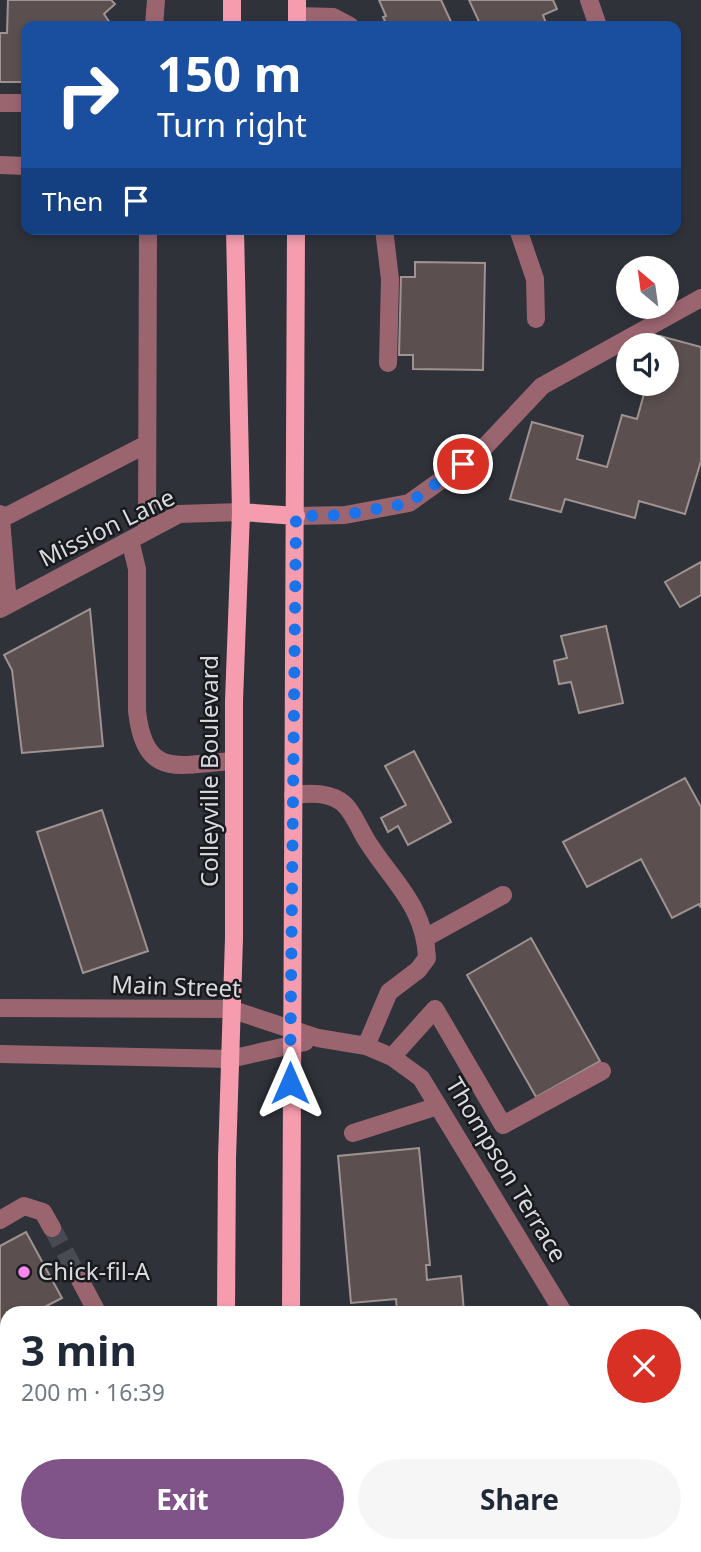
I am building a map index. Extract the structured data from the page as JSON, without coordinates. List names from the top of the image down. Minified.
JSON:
{"streets":{"main road":["Colleyville Boulevard"],"street":["Mission Lane","Main Street","Thompson Terrace"]},"crossings":[["Mission Lane","Colleyville Boulevard"],["Colleyville Boulevard","Main Street"],["Main Street","Thompson Terrace"]],"places":["Chick-fil-A"],"north":"top left","page":{"turn":["150 m","Turn right"],"then":"Then","heading":["3 min","200 m · 16:39"],"buttons":["Exit","Share"]}}
